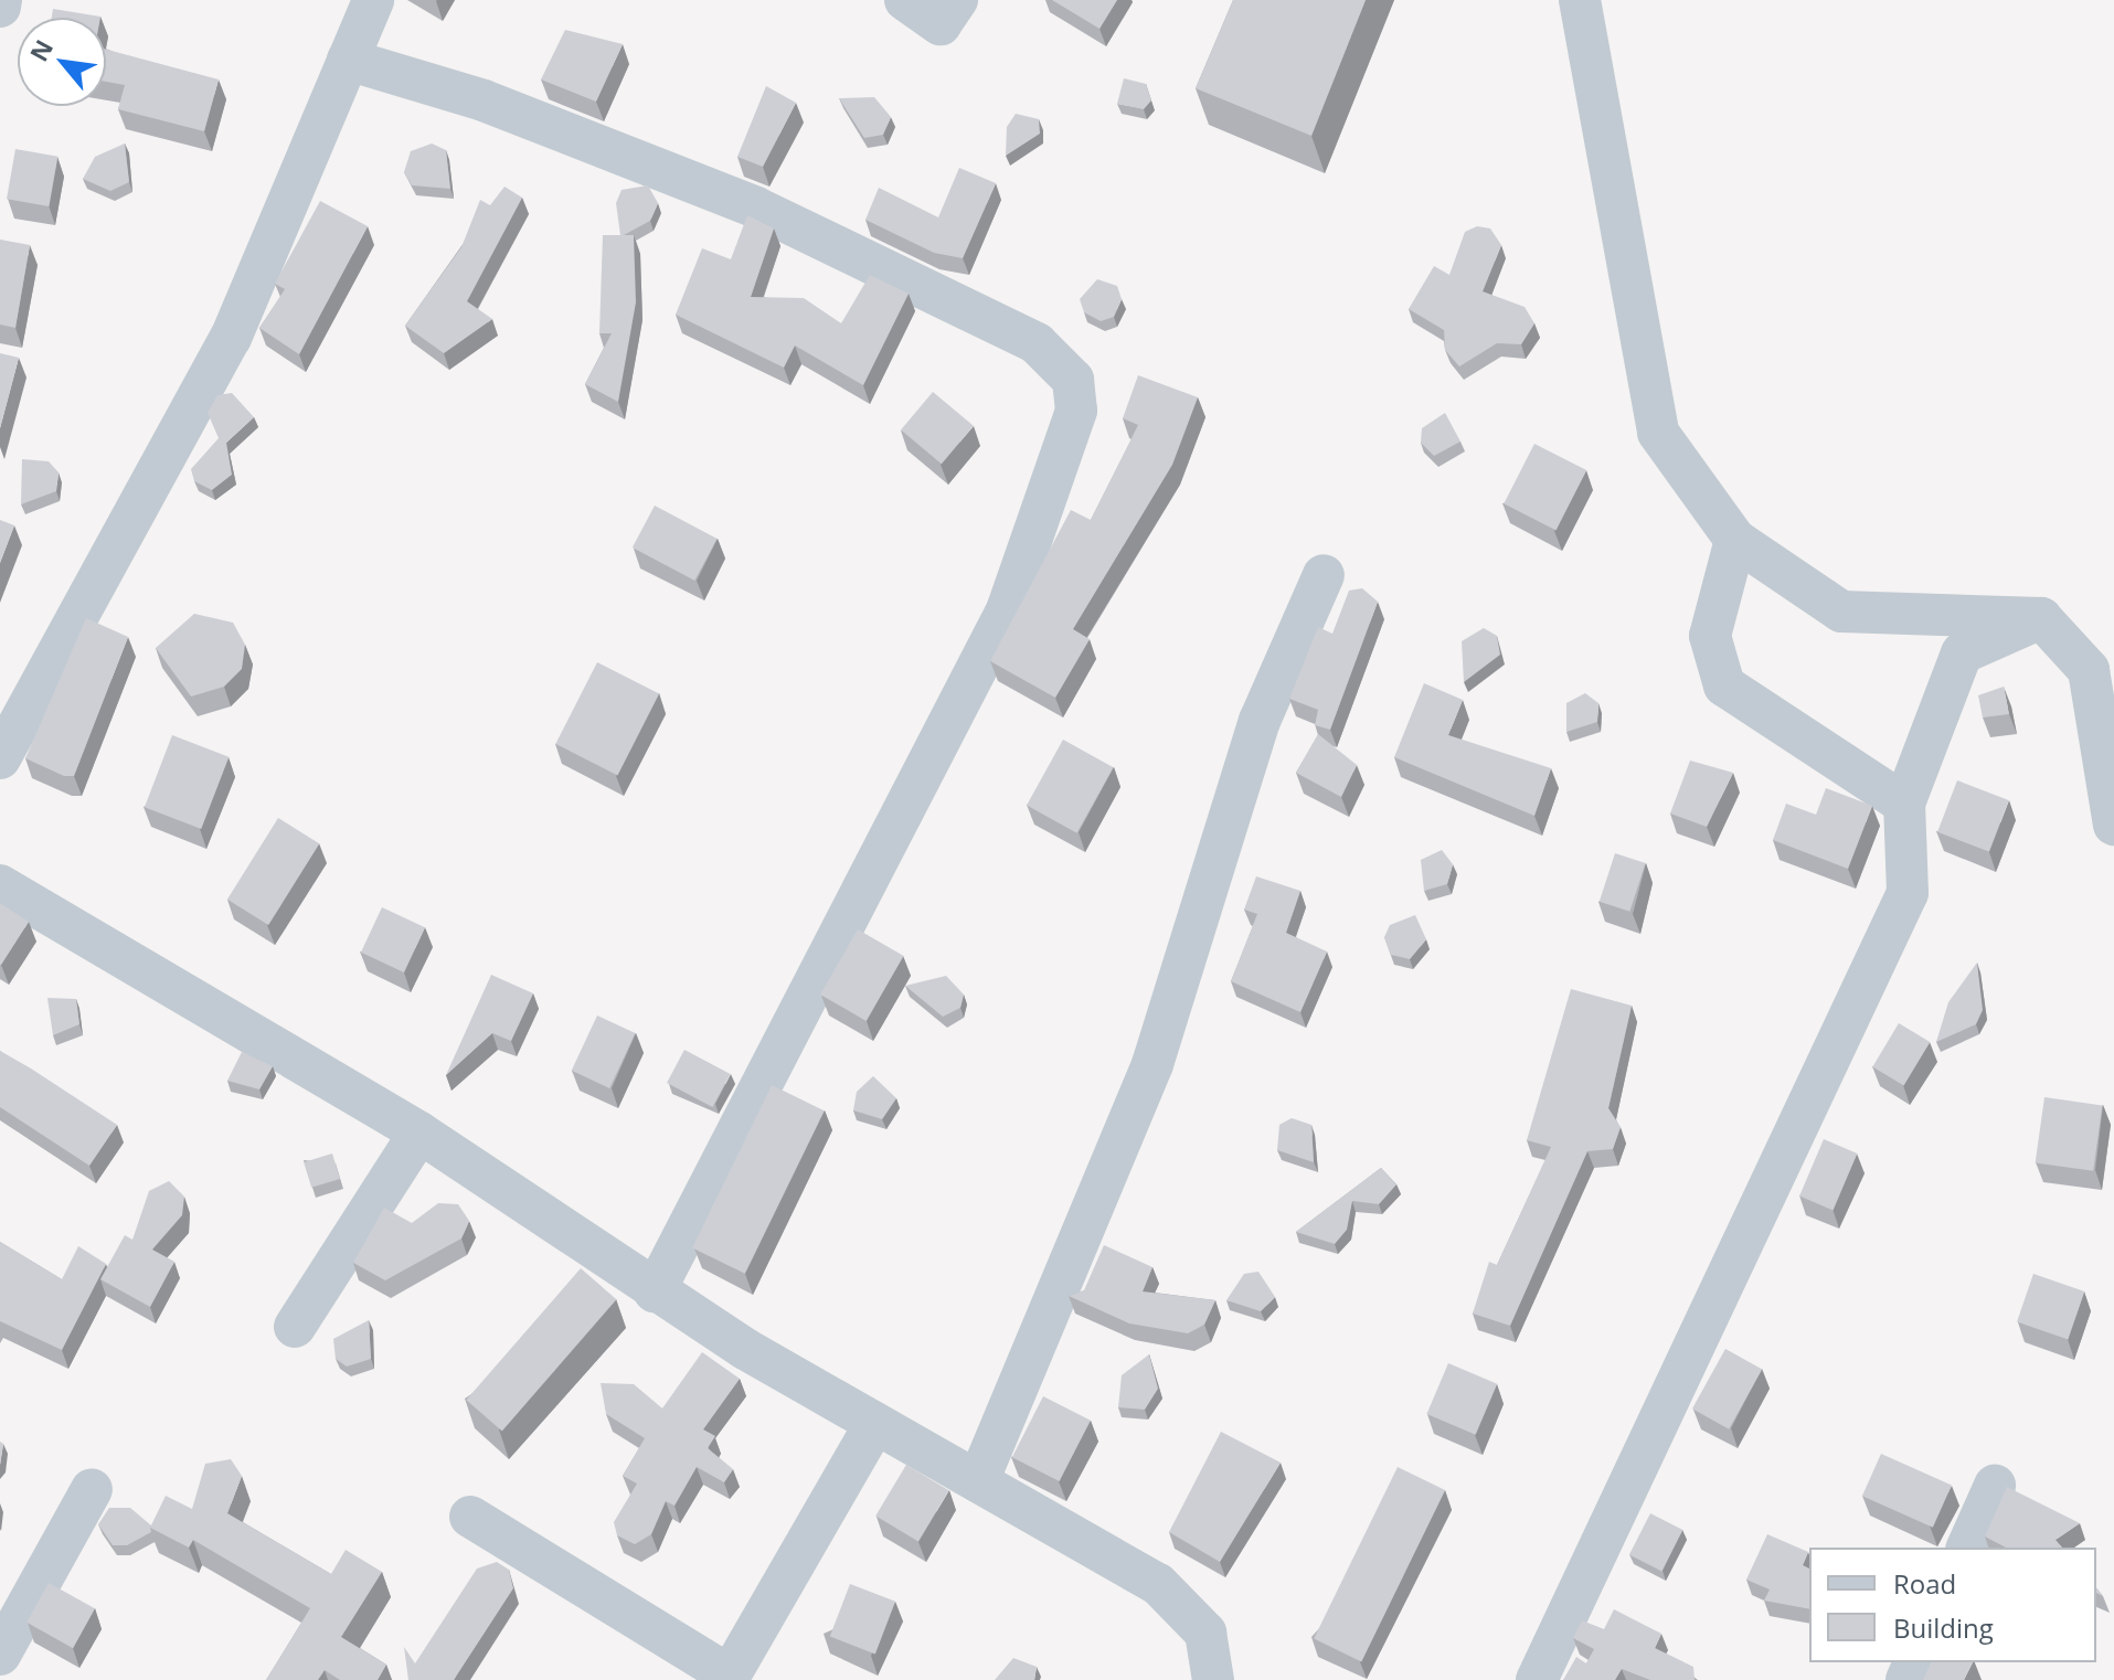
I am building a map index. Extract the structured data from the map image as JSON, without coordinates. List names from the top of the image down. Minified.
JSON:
{"legend":["Road","Building"],"north":"top left"}
